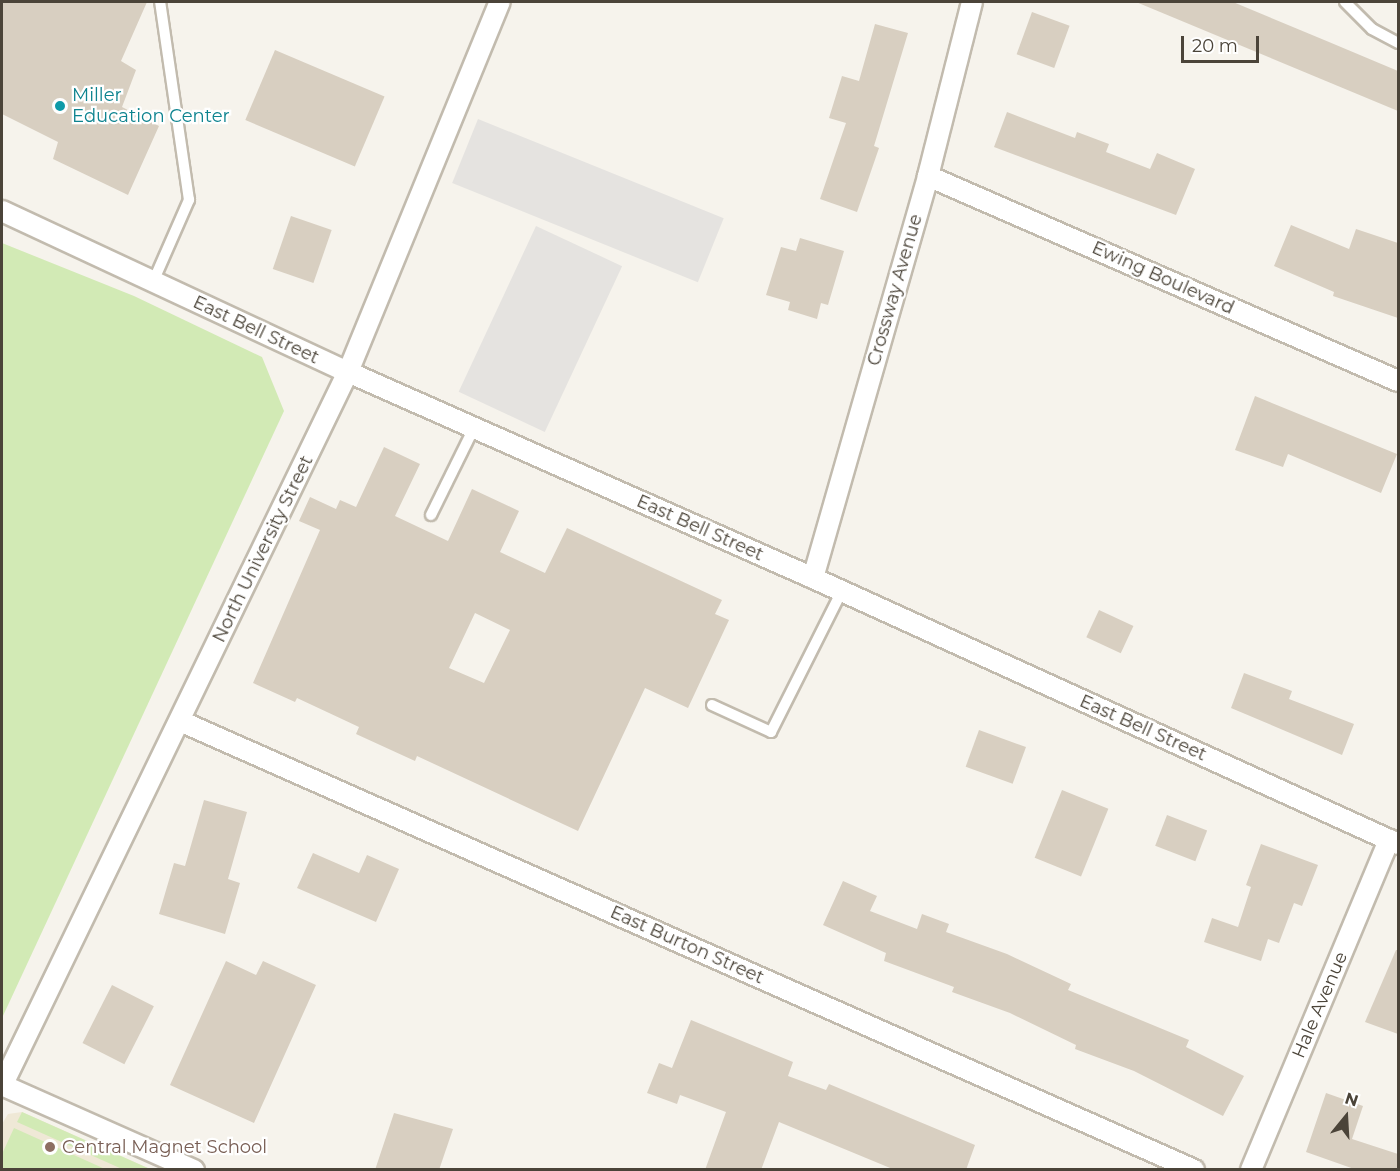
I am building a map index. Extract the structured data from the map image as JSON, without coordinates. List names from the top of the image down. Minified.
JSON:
{"streets":{"street":["Ewing Boulevard","Crossway Avenue","East Bell Street","North University Street","East Burton Street","Hale Avenue"]},"crossings":[["Ewing Boulevard","Crossway Avenue"],["Crossway Avenue","East Bell Street"],["East Bell Street","North University Street"],["East Bell Street","Hale Avenue"],["North University Street","East Burton Street"]],"places":["Miller Education Center","Central Magnet School"],"scale_bar":"20 m","north":"top"}
